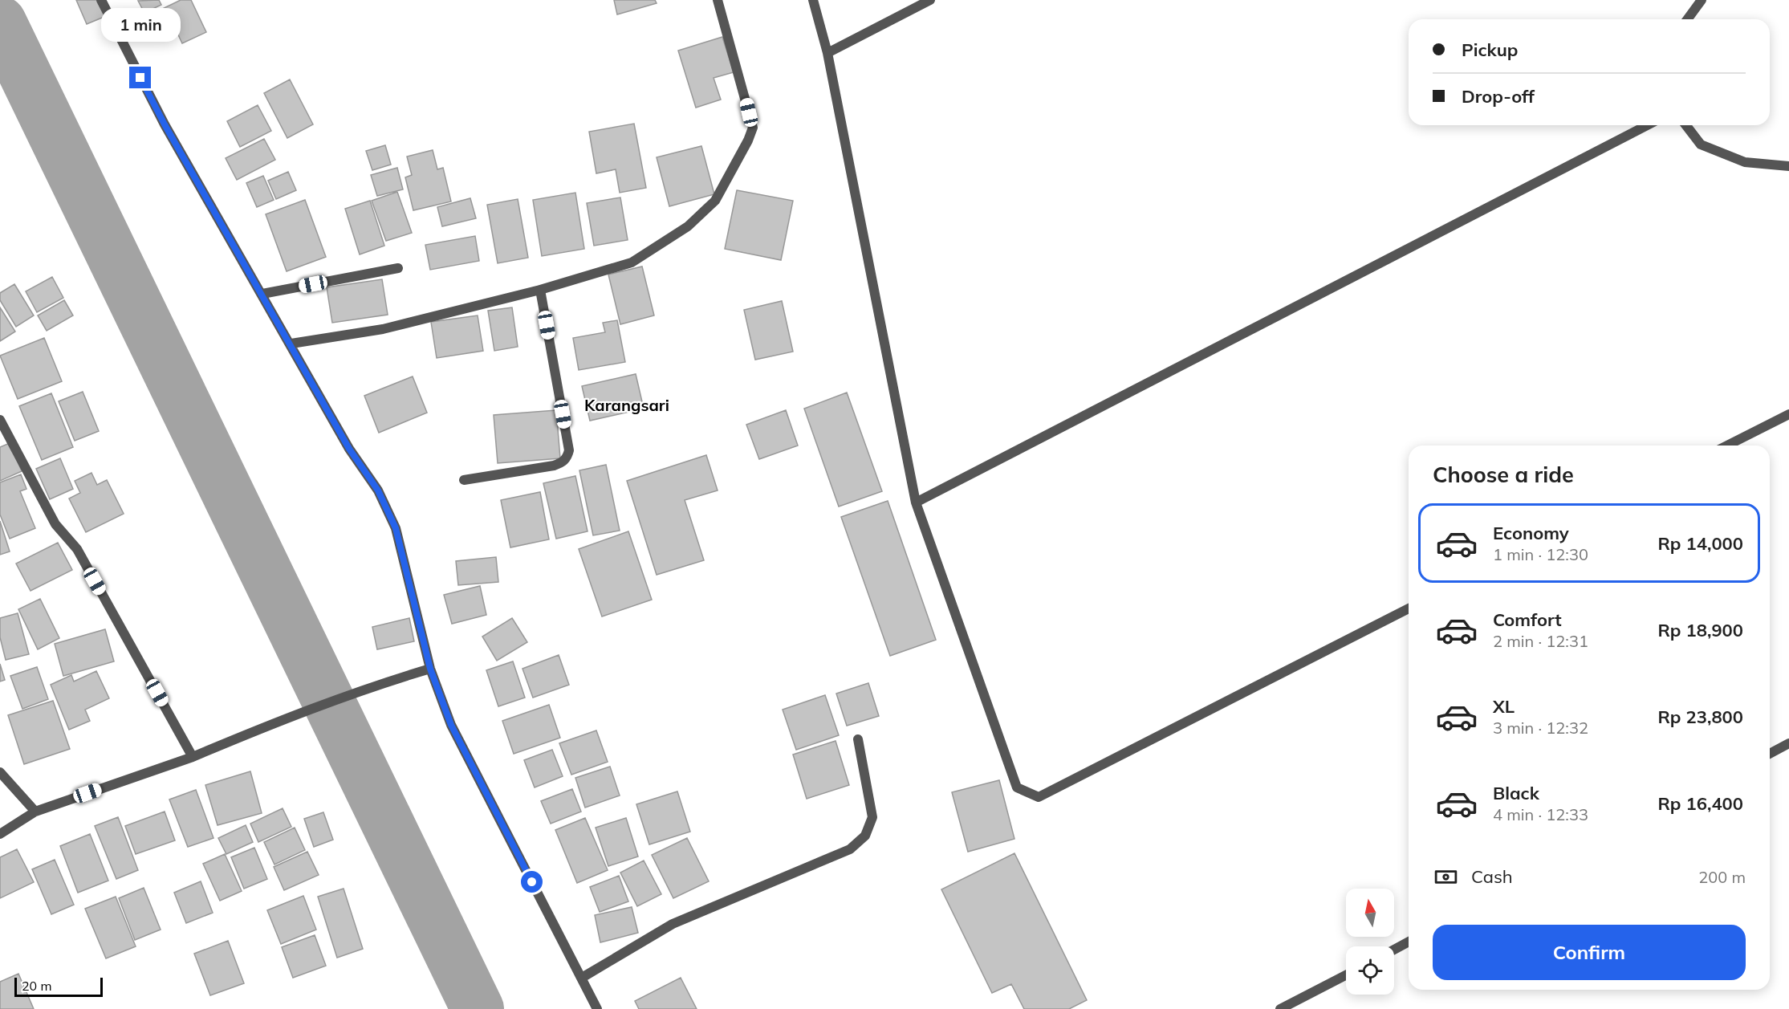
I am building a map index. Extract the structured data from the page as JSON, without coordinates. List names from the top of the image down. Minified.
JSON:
{"districts":["Karangsari"],"scale_bar":"20 m","north":"top","page":{"bubble":"1 min","banner":["Pickup","Drop-off"],"heading":"Choose a ride","list":[{"name":"Economy","note":"1 min · 12:30","value":"Rp 14,000"},{"name":"Comfort","note":"2 min · 12:31","value":"Rp 18,900"},{"name":"XL","note":"3 min · 12:32","value":"Rp 23,800"},{"name":"Black","note":"4 min · 12:33","value":"Rp 16,400"}],"pay":["Cash","200 m"],"buttons":"Confirm","scale":"20 m"}}
